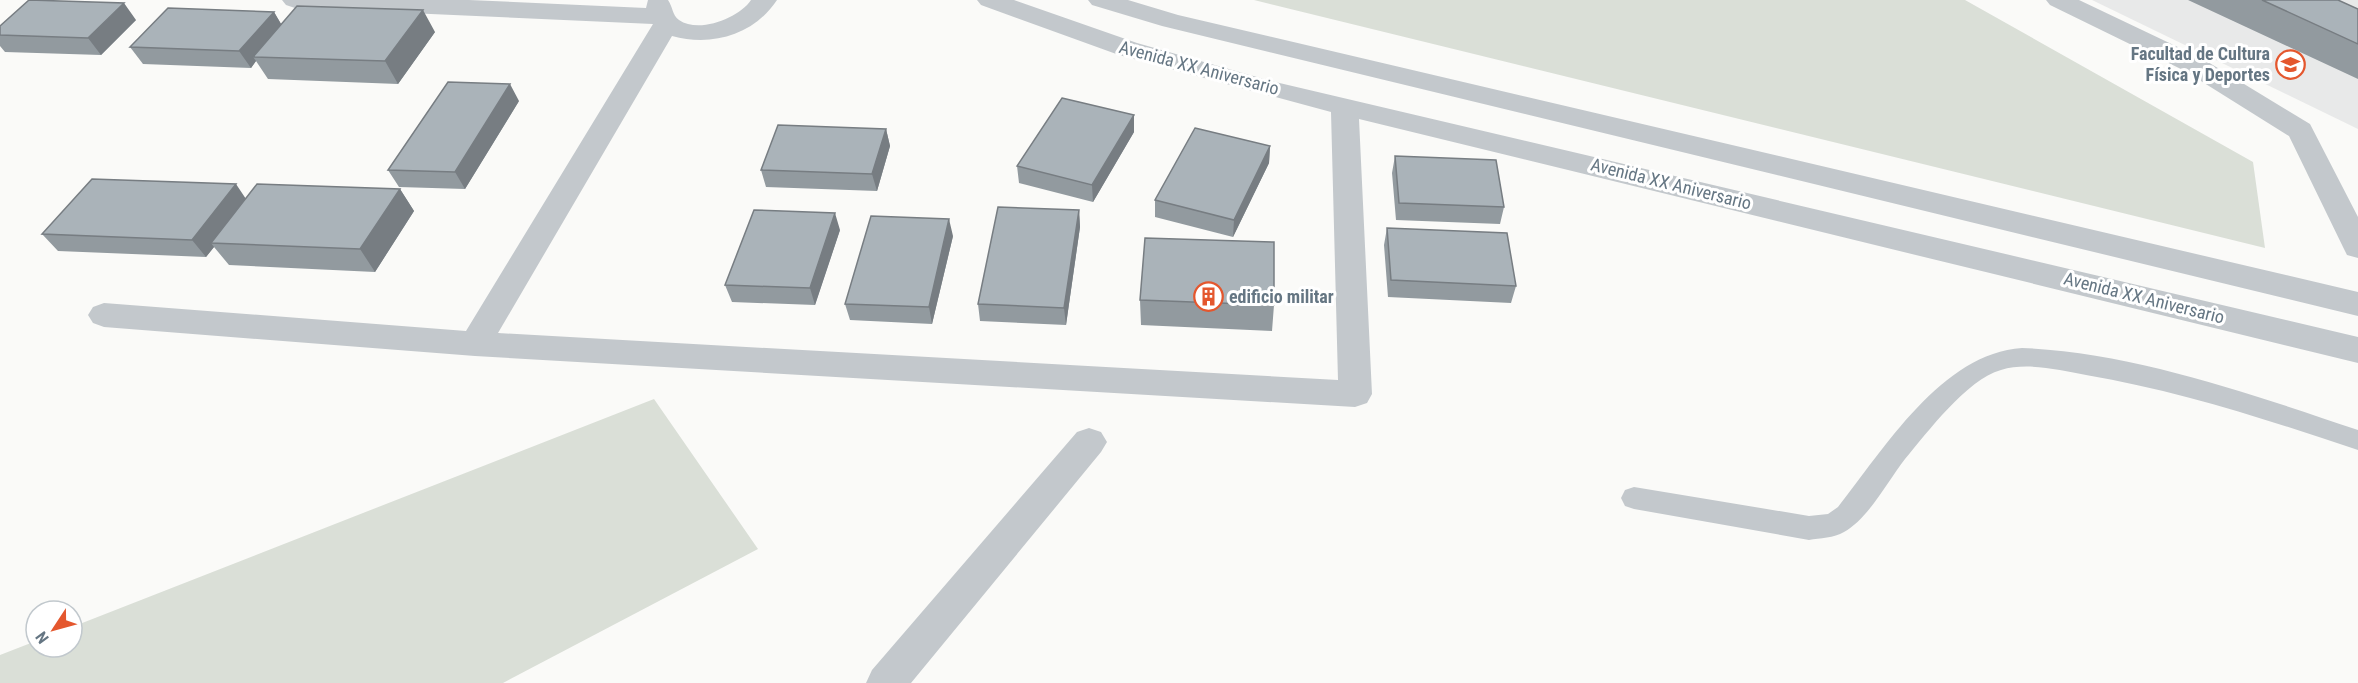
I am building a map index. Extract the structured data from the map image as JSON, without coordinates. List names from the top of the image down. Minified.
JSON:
{"streets":{"street":["Avenida XX Aniversario"]},"places":{"school or university":["Facultad de Cultura Física y Deportes"],"building":["edificio militar"]},"north":"bottom left"}
